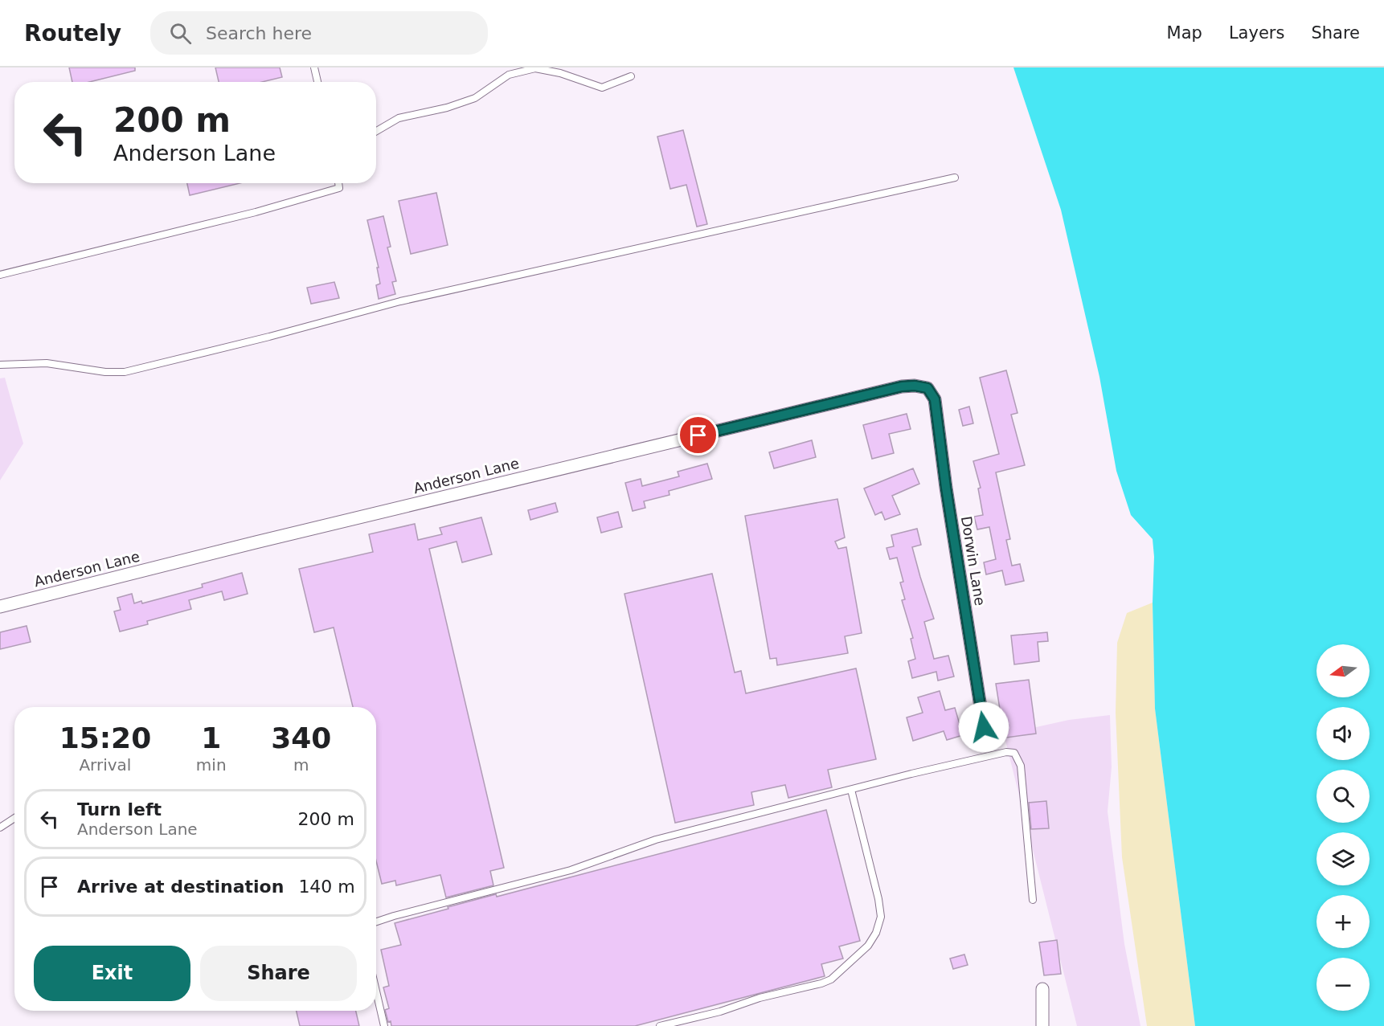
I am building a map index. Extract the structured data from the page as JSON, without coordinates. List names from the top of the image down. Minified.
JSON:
{"streets":{"street":["Anderson Lane","Dorwin Lane"]},"crossings":[["Anderson Lane","Dorwin Lane"]],"north":"left","page":{"header":"Routely","search":"Search here","nav":["Map","Layers","Share"],"turn":["200 m","Anderson Lane"],"map_buttons":["+","−"],"eta":["15:20","Arrival","1","min","340","m"],"list":[{"name":"Turn left","note":"Anderson Lane","value":"200 m"},{"name":"Arrive at destination","value":"140 m"}],"buttons":["Exit","Share"]}}
